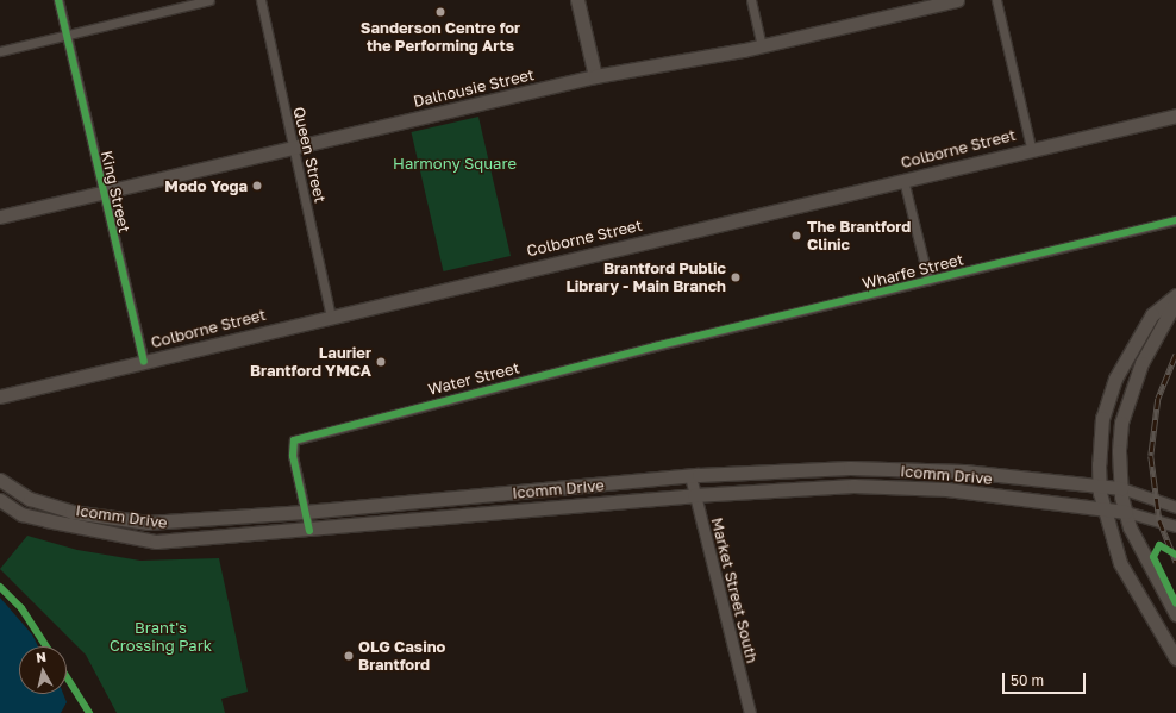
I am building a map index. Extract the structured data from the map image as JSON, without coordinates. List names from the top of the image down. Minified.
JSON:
{"streets":{"main road":["Dalhousie Street","Colborne Street","Icomm Drive"],"street":["Queen Street","King Street","Wharfe Street","Water Street","Market Street South"]},"crossings":[["Dalhousie Street","Queen Street"],["Dalhousie Street","King Street"],["Colborne Street","Queen Street"],["Colborne Street","King Street"],["Wharfe Street","Water Street"],["Water Street","Icomm Drive"],["Icomm Drive","Market Street South"]],"parks":["Harmony Square","Brant's Crossing Park"],"places":["Sanderson Centre for the Performing Arts","Modo Yoga","The Brantford Clinic","Brantford Public Library - Main Branch","Laurier Brantford YMCA","OLG Casino Brantford"],"scale_bar":"50 m","north":"top"}
